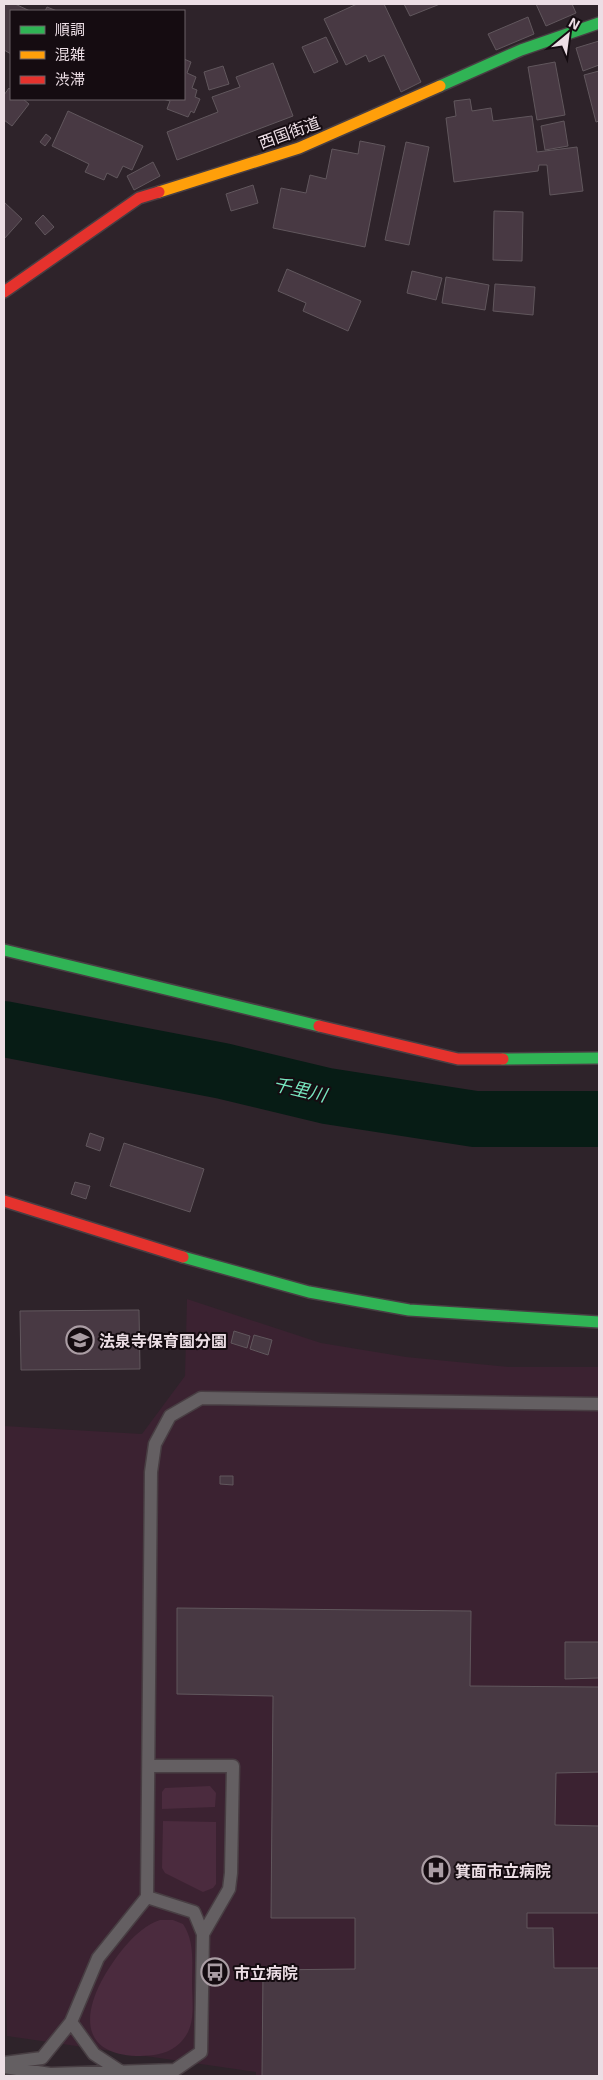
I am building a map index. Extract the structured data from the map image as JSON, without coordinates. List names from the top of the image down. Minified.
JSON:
{"streets":{"street":["西国街道"]},"water":["千里川"],"places":{"school or university":["法泉寺保育園分園"],"hospital":["箕面市立病院"],"bus stop":["市立病院"]},"legend":["順調","混雑","渋滞"],"north":"top right"}
